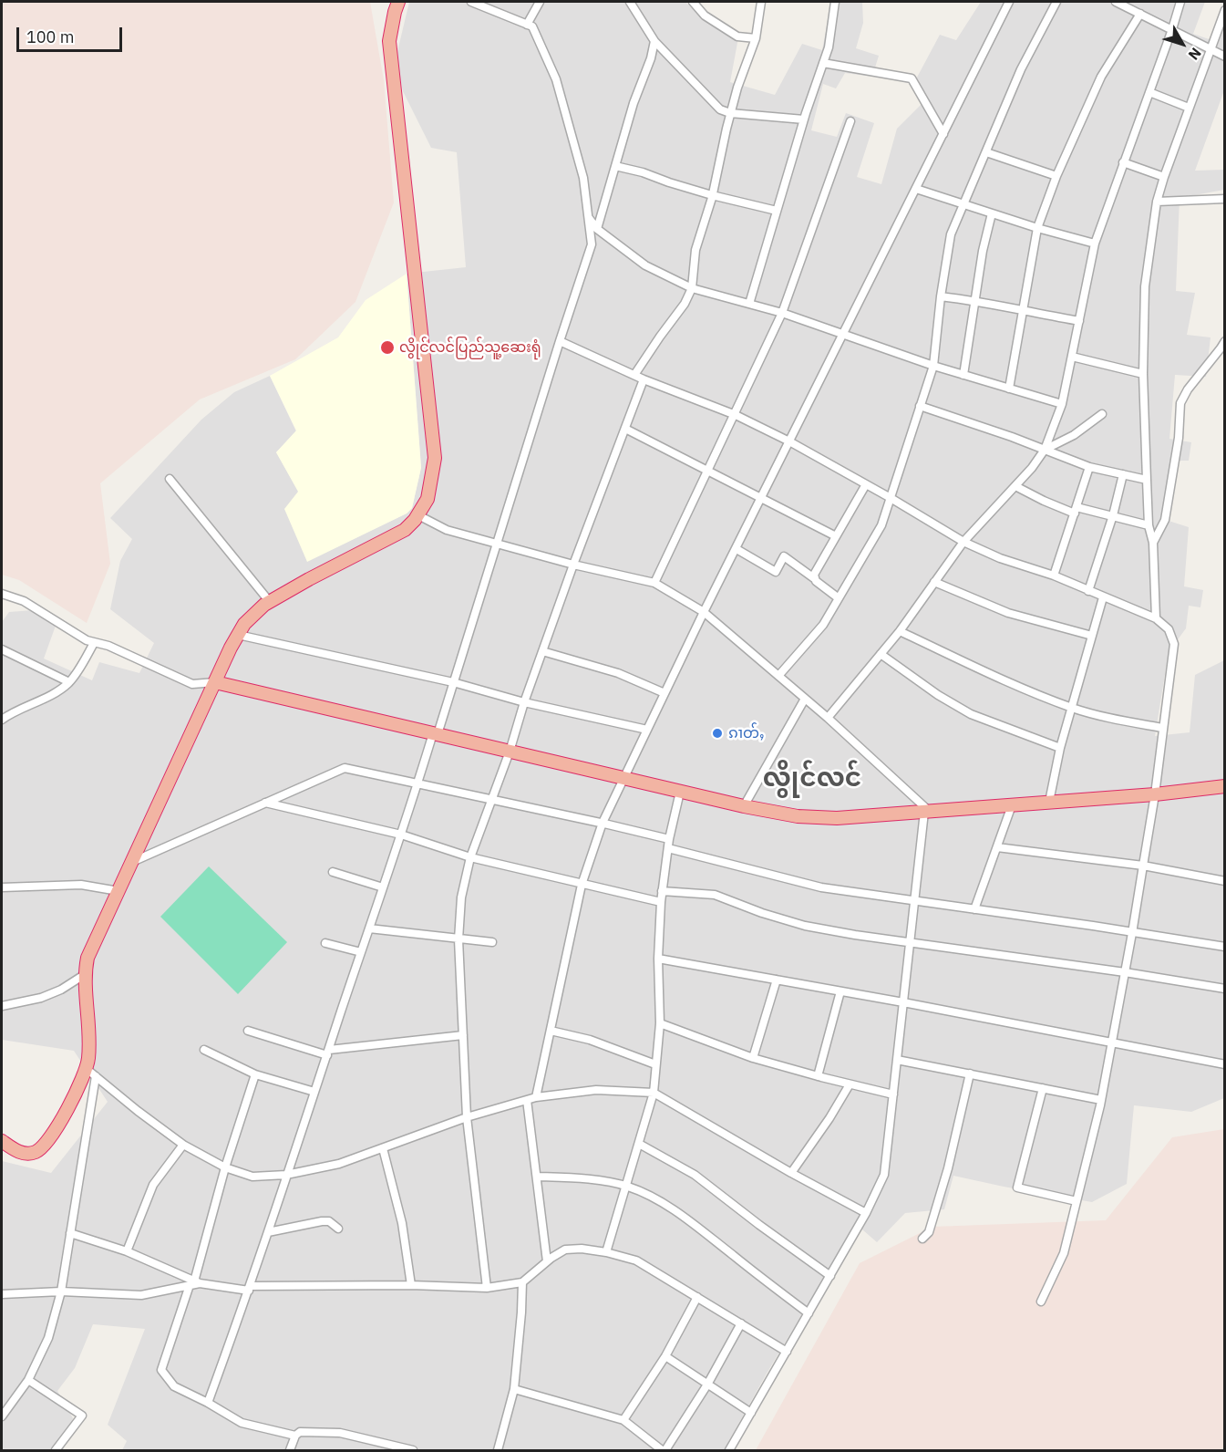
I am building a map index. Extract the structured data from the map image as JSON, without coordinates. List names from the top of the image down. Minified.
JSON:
{"districts":["လွိုင်လင်"],"places":["လွိုင်လင်ပြည်သူ့ဆေးရုံ","ၵၢတ်ႇ"],"scale_bar":"100 m","north":"bottom right"}
